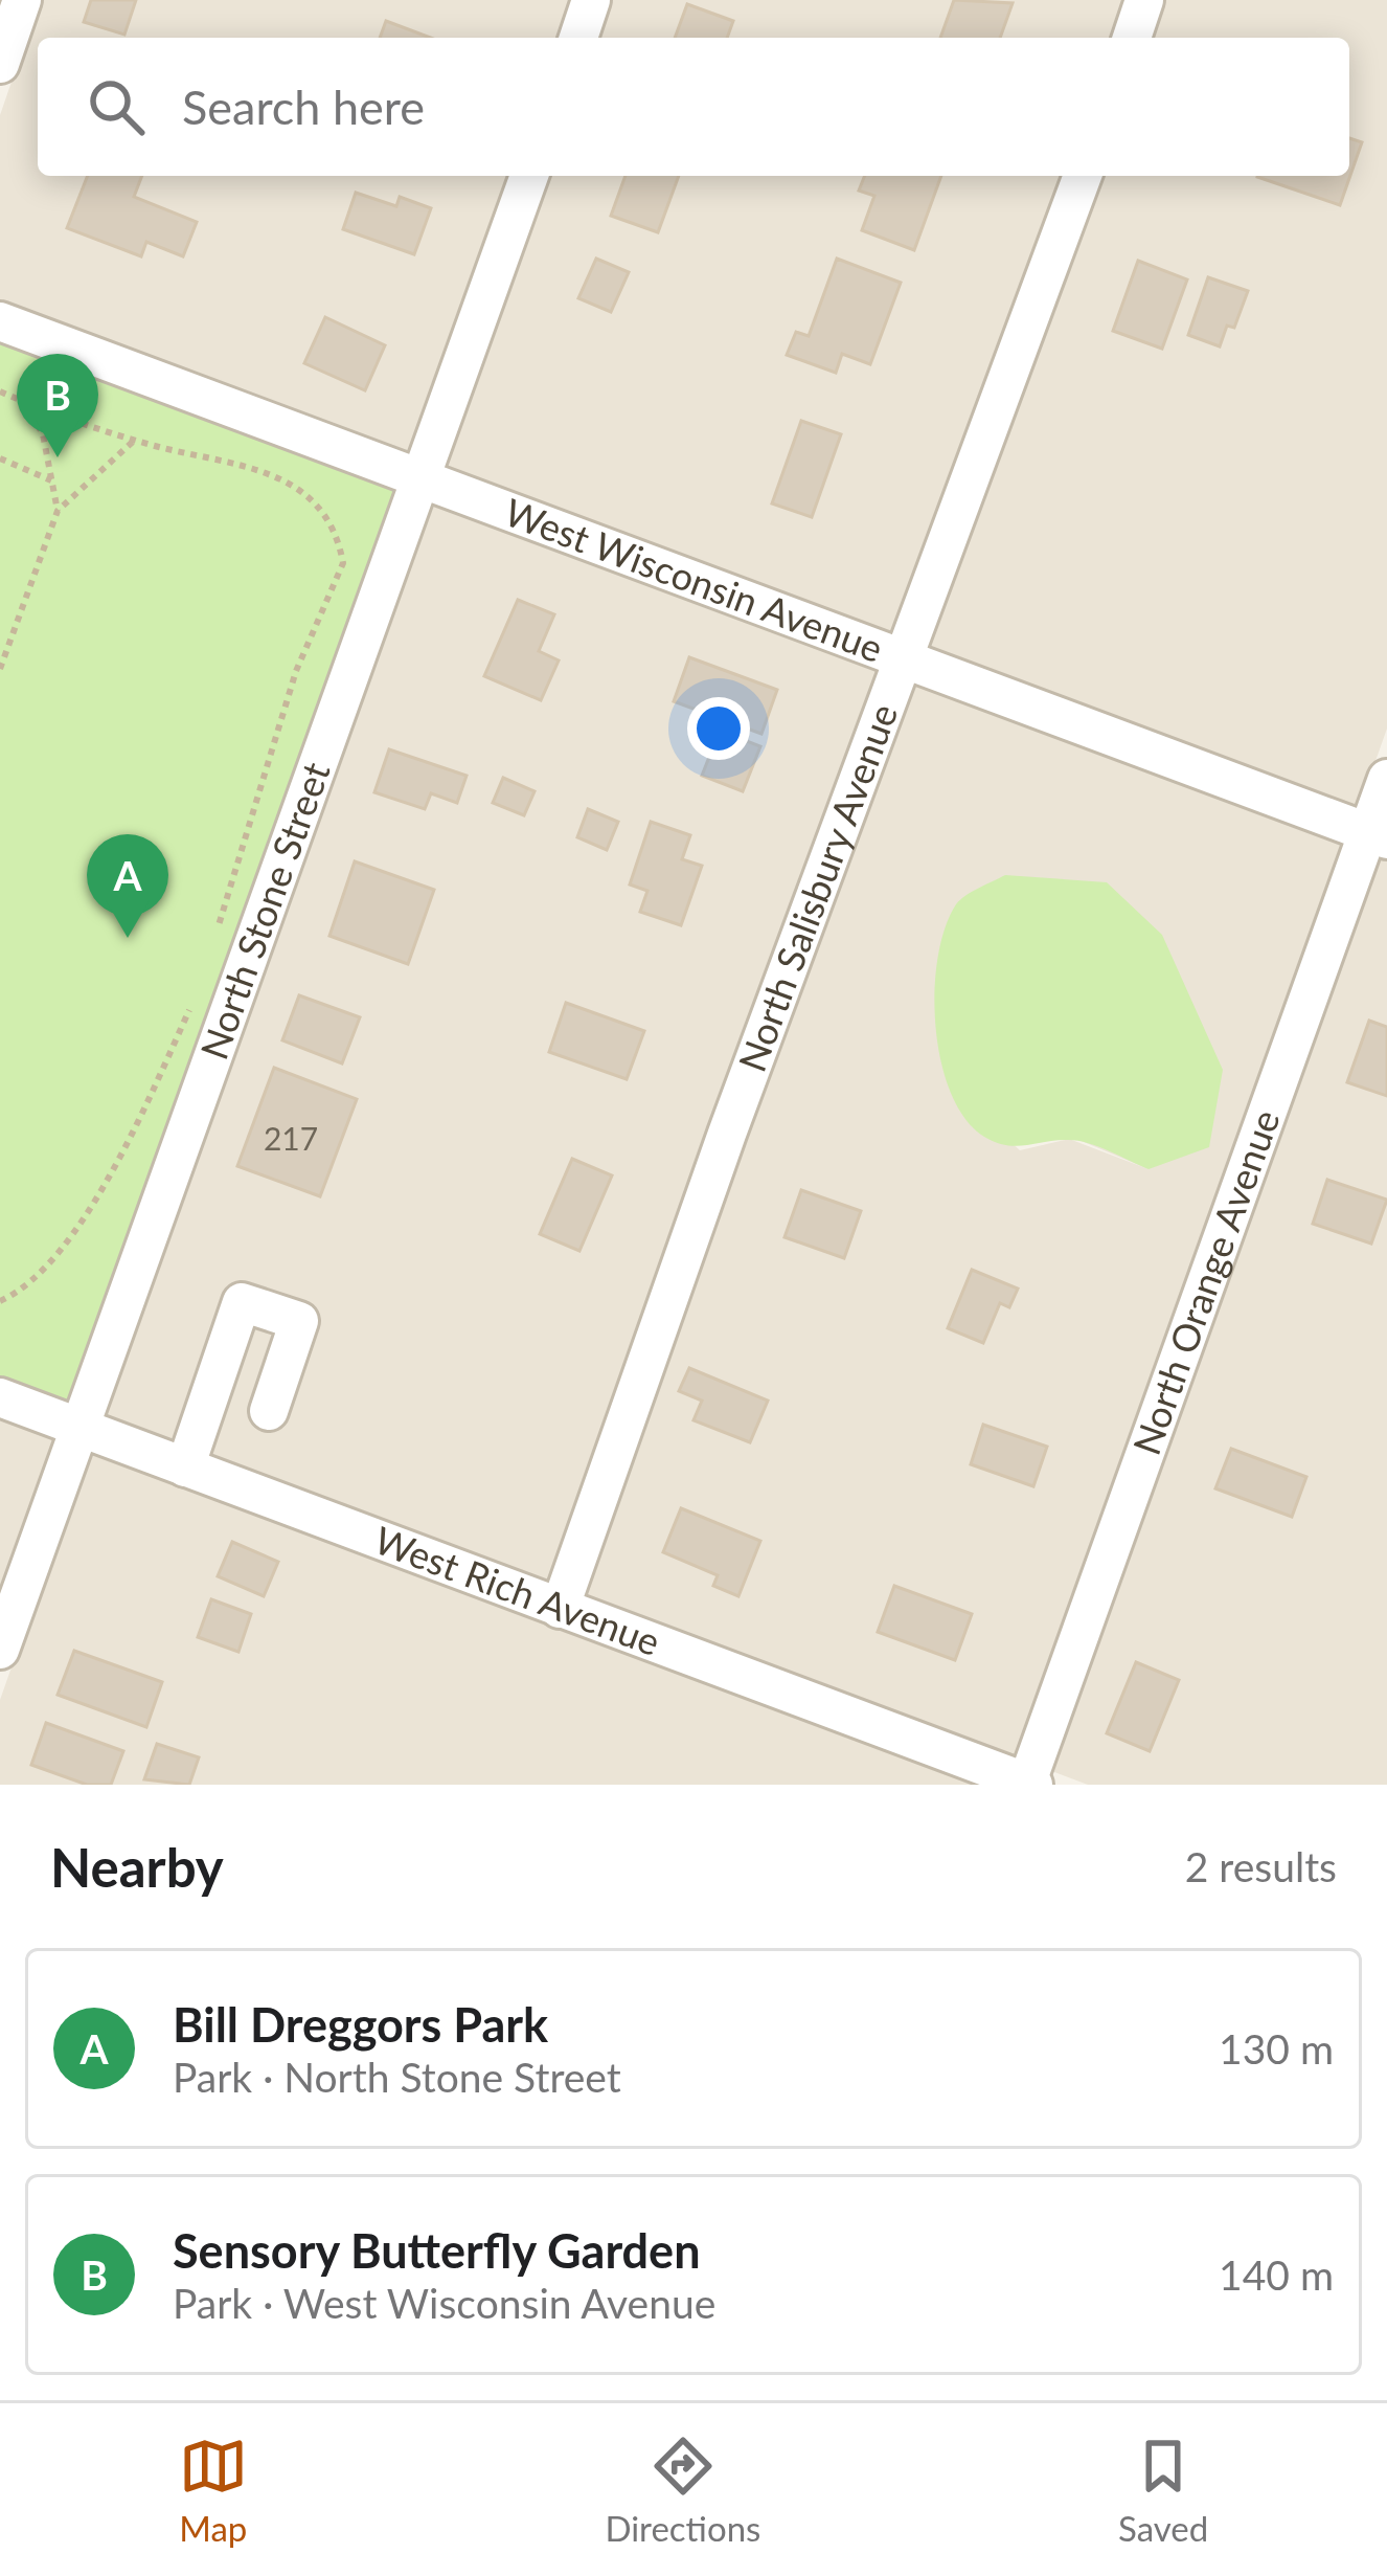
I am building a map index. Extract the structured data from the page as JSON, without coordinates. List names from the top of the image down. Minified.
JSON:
{"streets":{"street":["West Wisconsin Avenue","North Salisbury Avenue","North Stone Street","North Orange Avenue","West Rich Avenue"]},"crossings":[["West Wisconsin Avenue","North Salisbury Avenue"],["West Wisconsin Avenue","North Stone Street"],["West Wisconsin Avenue","North Orange Avenue"],["North Salisbury Avenue","West Rich Avenue"],["North Stone Street","West Rich Avenue"],["North Orange Avenue","West Rich Avenue"]],"house_numbers":["217"],"page":{"search":"Search here","pins":["B","A"],"heading":["Nearby","2 results"],"list":[{"mark":"A","name":"Bill Dreggors Park","note":"Park · North Stone Street","value":"130 m"},{"mark":"B","name":"Sensory Butterfly Garden","note":"Park · West Wisconsin Avenue","value":"140 m"}],"nav":["Map","Directions","Saved"]}}
